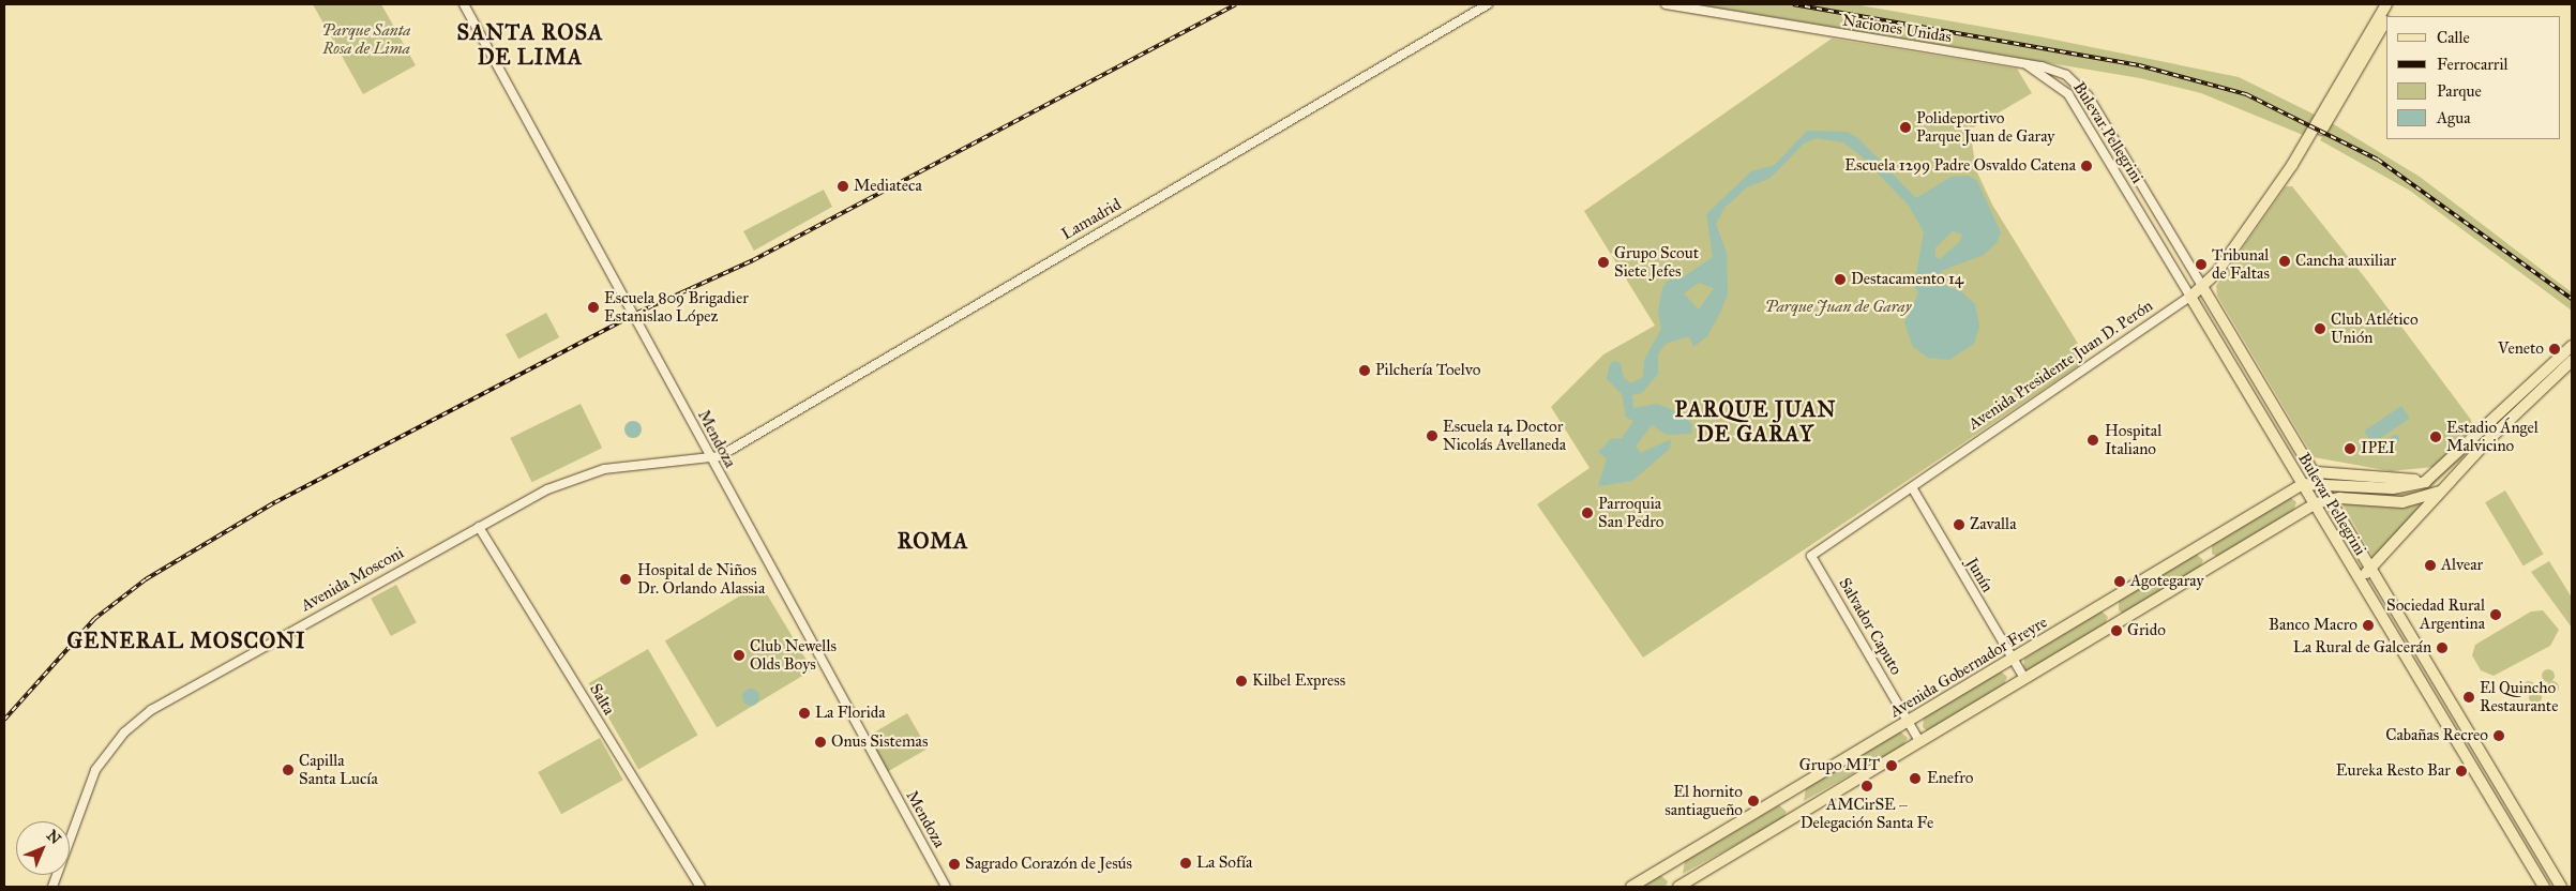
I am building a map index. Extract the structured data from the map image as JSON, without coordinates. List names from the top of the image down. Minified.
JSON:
{"streets":{"main road":["Bulevar Pellegrini","Avenida Presidente Juan D. Perón","Avenida Gobernador Freyre"],"street":["Naciones Unidas","Lamadrid","Mendoza","Junín","Avenida Mosconi","Salvador Caputo","Salta"]},"crossings":[["Naciones Unidas","Bulevar Pellegrini"],["Bulevar Pellegrini","Avenida Presidente Juan D. Perón"],["Bulevar Pellegrini","Avenida Gobernador Freyre"],["Lamadrid","Mendoza"],["Lamadrid","Avenida Mosconi"],["Avenida Presidente Juan D. Perón","Junín"],["Avenida Presidente Juan D. Perón","Salvador Caputo"],["Mendoza","Avenida Mosconi"],["Junín","Avenida Gobernador Freyre"],["Avenida Mosconi","Salta"],["Salvador Caputo","Avenida Gobernador Freyre"]],"districts":["SANTA ROSA DE LIMA","PARQUE JUAN DE GARAY","ROMA","GENERAL MOSCONI"],"parks":["Parque Santa Rosa de Lima","Parque Juan de Garay"],"places":["Polideportivo Parque Juan de Garay","Escuela 1299 Padre Osvaldo Catena","Mediateca","Cancha auxiliar","Grupo Scout Siete Jefes","Tribunal de Faltas","Destacamento 14","Escuela 809 Brigadier Estanislao López","Club Atlético Unión","Veneto","Pilchería Toelvo","Escuela 14 Doctor Nicolás Avellaneda","Estadio Ángel Malvicino","Hospital Italiano","IPEI","Parroquia San Pedro","Zavalla","Alvear","Hospital de Niños Dr. Orlando Alassia","Agotegaray","Sociedad Rural Argentina","Banco Macro","Grido","La Rural de Galcerán","Club Newells Olds Boys","Kilbel Express","El Quincho Restaurante","La Florida","Cabañas Recreo","Onus Sistemas","Grupo MIT","Capilla Santa Lucía","Eureka Resto Bar","Enefro","AMCirSE – Delegación Santa Fe","El hornito santiagueño","La Sofía","Sagrado Corazón de Jesús"],"legend":["Calle","Ferrocarril","Parque","Agua"],"north":"top right"}
